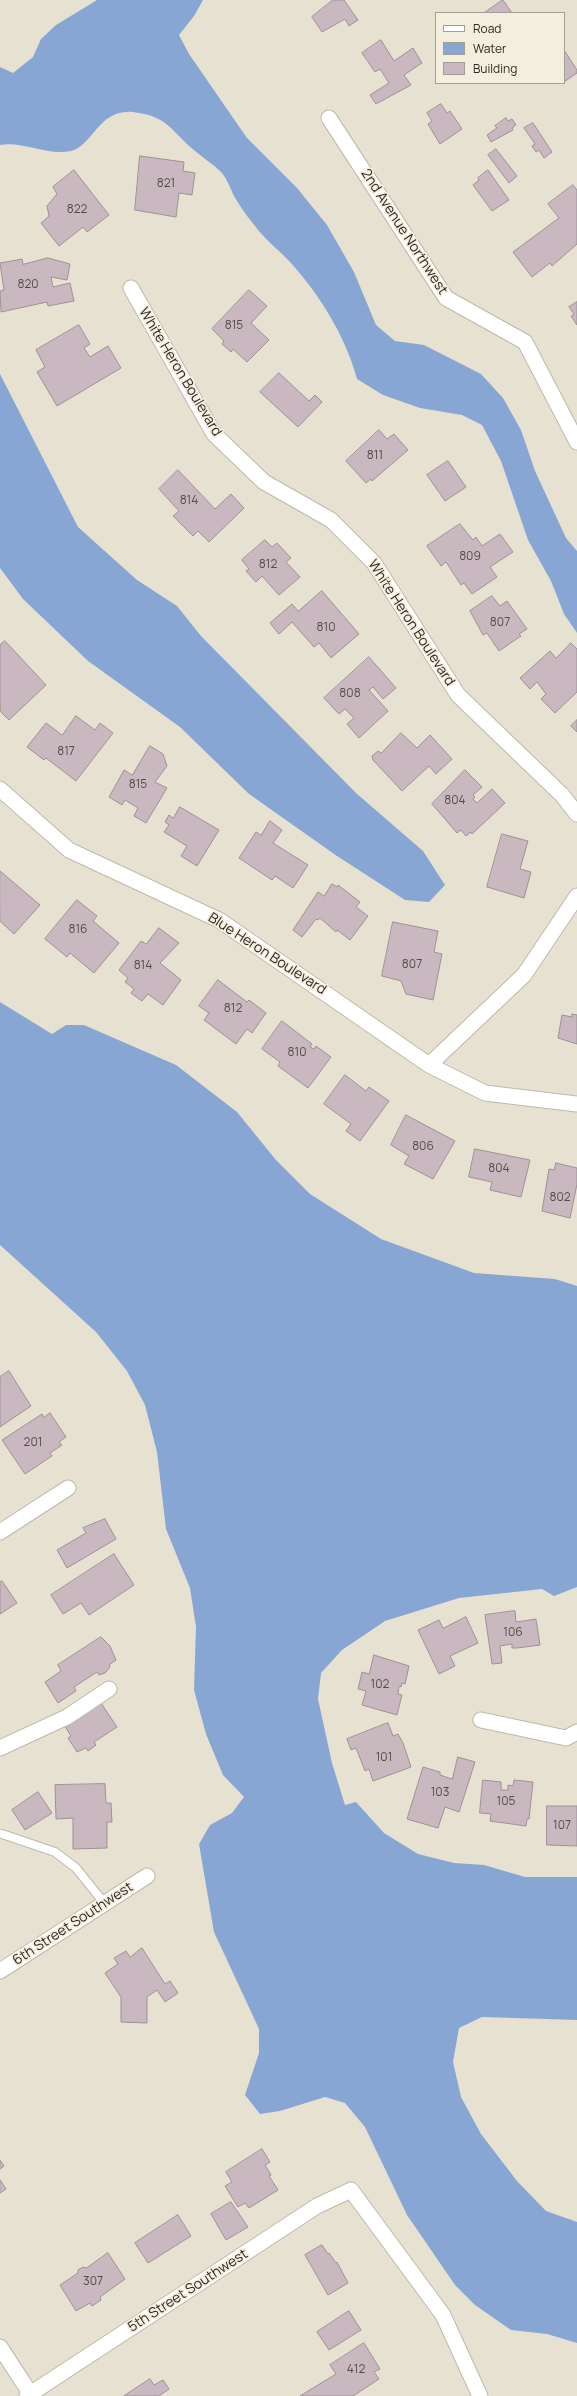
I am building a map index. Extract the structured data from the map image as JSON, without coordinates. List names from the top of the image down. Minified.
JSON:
{"streets":{"street":["2nd Avenue Northwest","White Heron Boulevard","Blue Heron Boulevard","6th Street Southwest","5th Street Southwest"]},"house_numbers":["821","822","820","815","811","814","809","812","807","810","808","817","815","804","816","807","814","812","810","806","804","802","201","106","102","101","103","105","107","307","412"],"legend":["Road","Water","Building"]}
